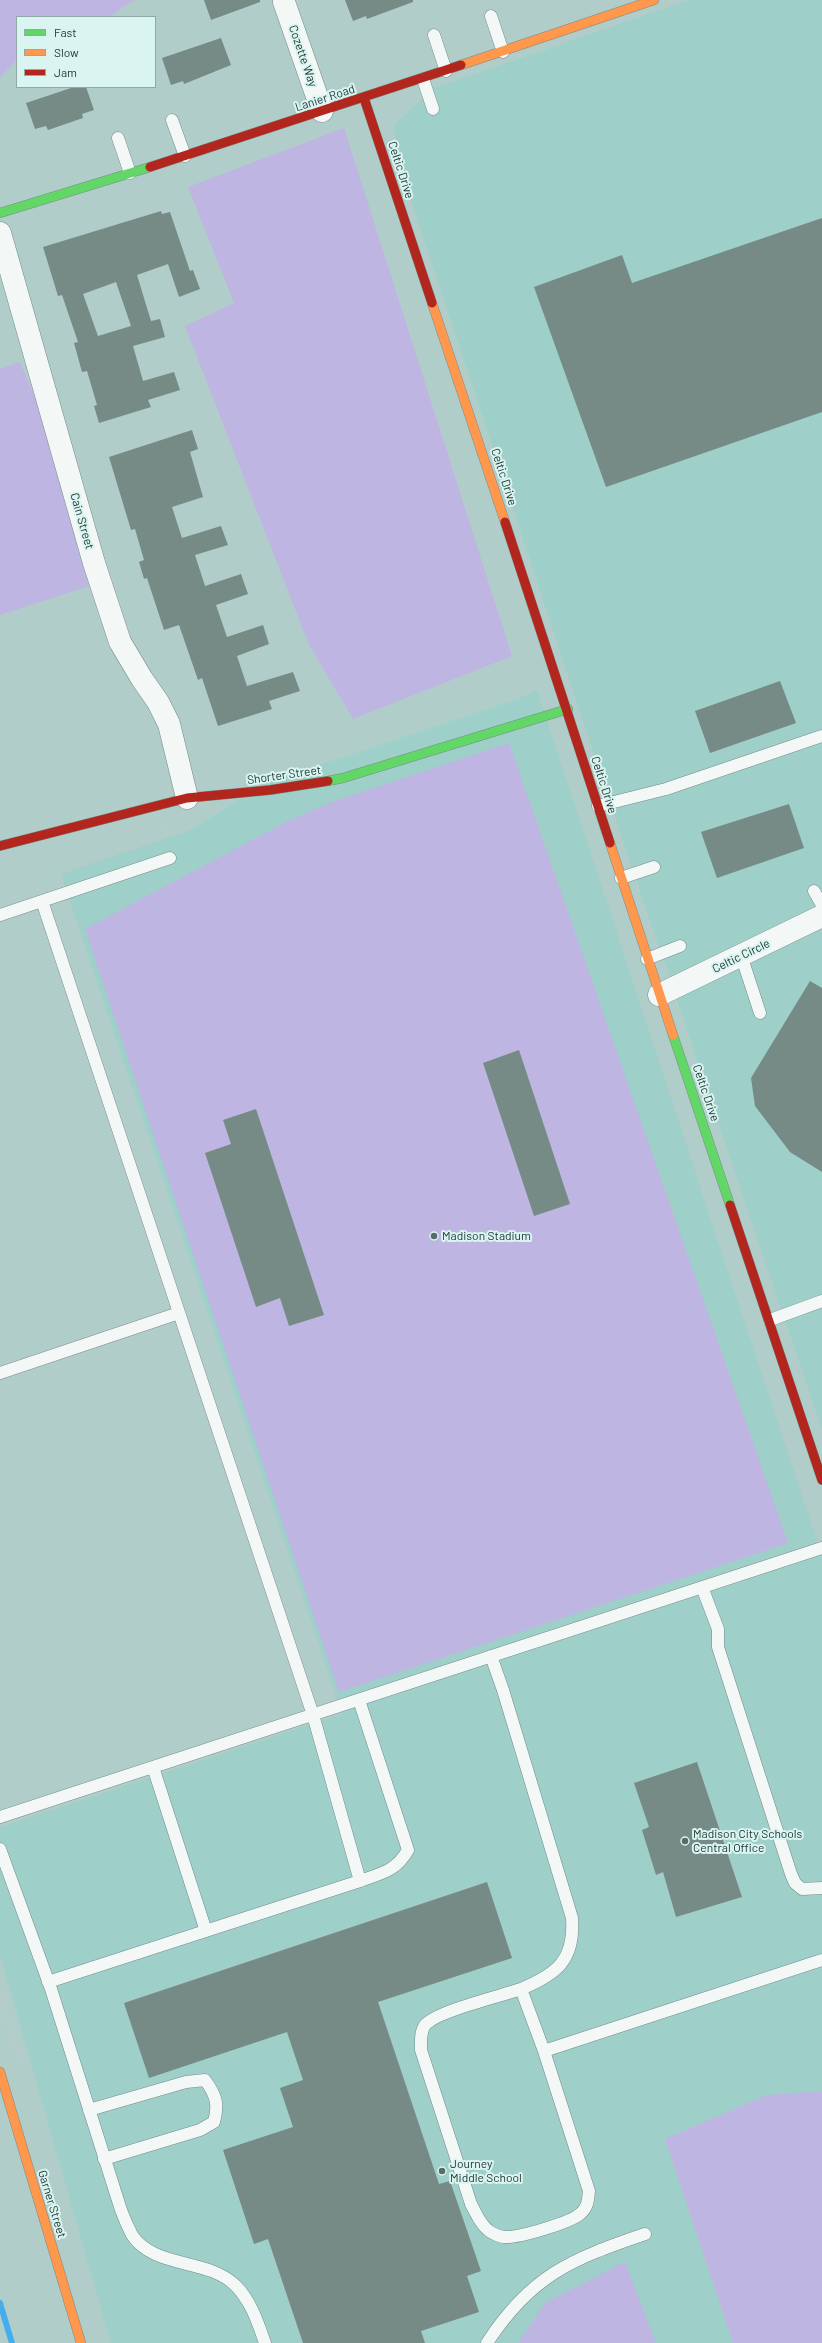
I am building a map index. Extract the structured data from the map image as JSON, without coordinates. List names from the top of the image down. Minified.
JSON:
{"streets":{"street":["Cozette Way","Lanier Road","Celtic Drive","Cain Street","Shorter Street","Celtic Circle","Garner Street"]},"crossings":[["Cozette Way","Lanier Road"],["Lanier Road","Celtic Drive"],["Celtic Drive","Shorter Street"],["Celtic Drive","Celtic Circle"],["Cain Street","Shorter Street"]],"places":["Madison Stadium","Madison City Schools Central Office","Journey Middle School"],"legend":["Fast","Slow","Jam"]}
